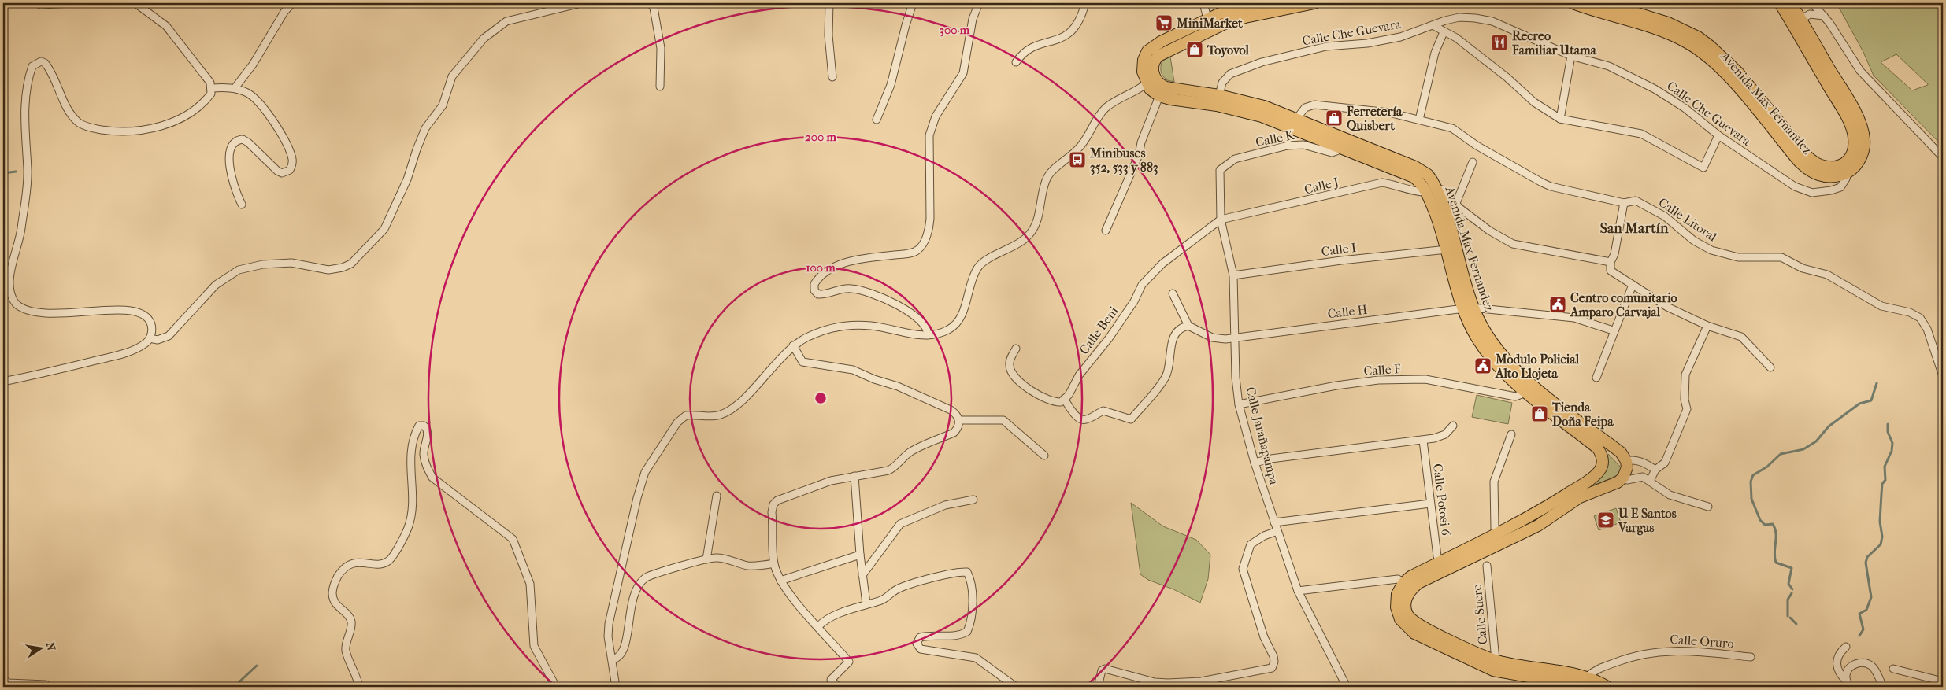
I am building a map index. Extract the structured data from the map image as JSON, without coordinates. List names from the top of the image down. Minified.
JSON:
{"streets":{"main road":["Avenida Max Fernandez"],"street":["Calle Che Guevara","Calle K","Calle J","Calle Litoral","Calle I","Calle H","Calle Beni","Calle F","Calle Jarañapampa","Calle Potosi 6","Calle Sucre","Calle Oruro"]},"crossings":[["Calle Che Guevara","Avenida Max Fernandez"],["Avenida Max Fernandez","Calle K"],["Avenida Max Fernandez","Calle J"],["Avenida Max Fernandez","Calle Litoral"],["Avenida Max Fernandez","Calle I"],["Avenida Max Fernandez","Calle H"],["Avenida Max Fernandez","Calle F"],["Avenida Max Fernandez","Calle Potosi 6"],["Calle K","Calle Jarañapampa"],["Calle J","Calle Beni"],["Calle J","Calle Jarañapampa"],["Calle I","Calle Jarañapampa"],["Calle H","Calle Jarañapampa"],["Calle Beni","Calle Jarañapampa"],["Calle F","Calle Jarañapampa"]],"districts":["San Martín"],"places":{"supermarket":["MiniMarket"],"restaurant":["Recreo Familiar Utama"],"shop":["Toyovol","Ferretería Quisbert","Tienda Doña Feipa"],"bus stop":["Minibuses 352, 533 y 883"],"public building":["Centro comunitario Amparo Carvajal","Modulo Policial Alto Llojeta"],"school or university":["U E Santos Vargas"]},"north":"right","rings":["300 m","200 m","100 m"]}
